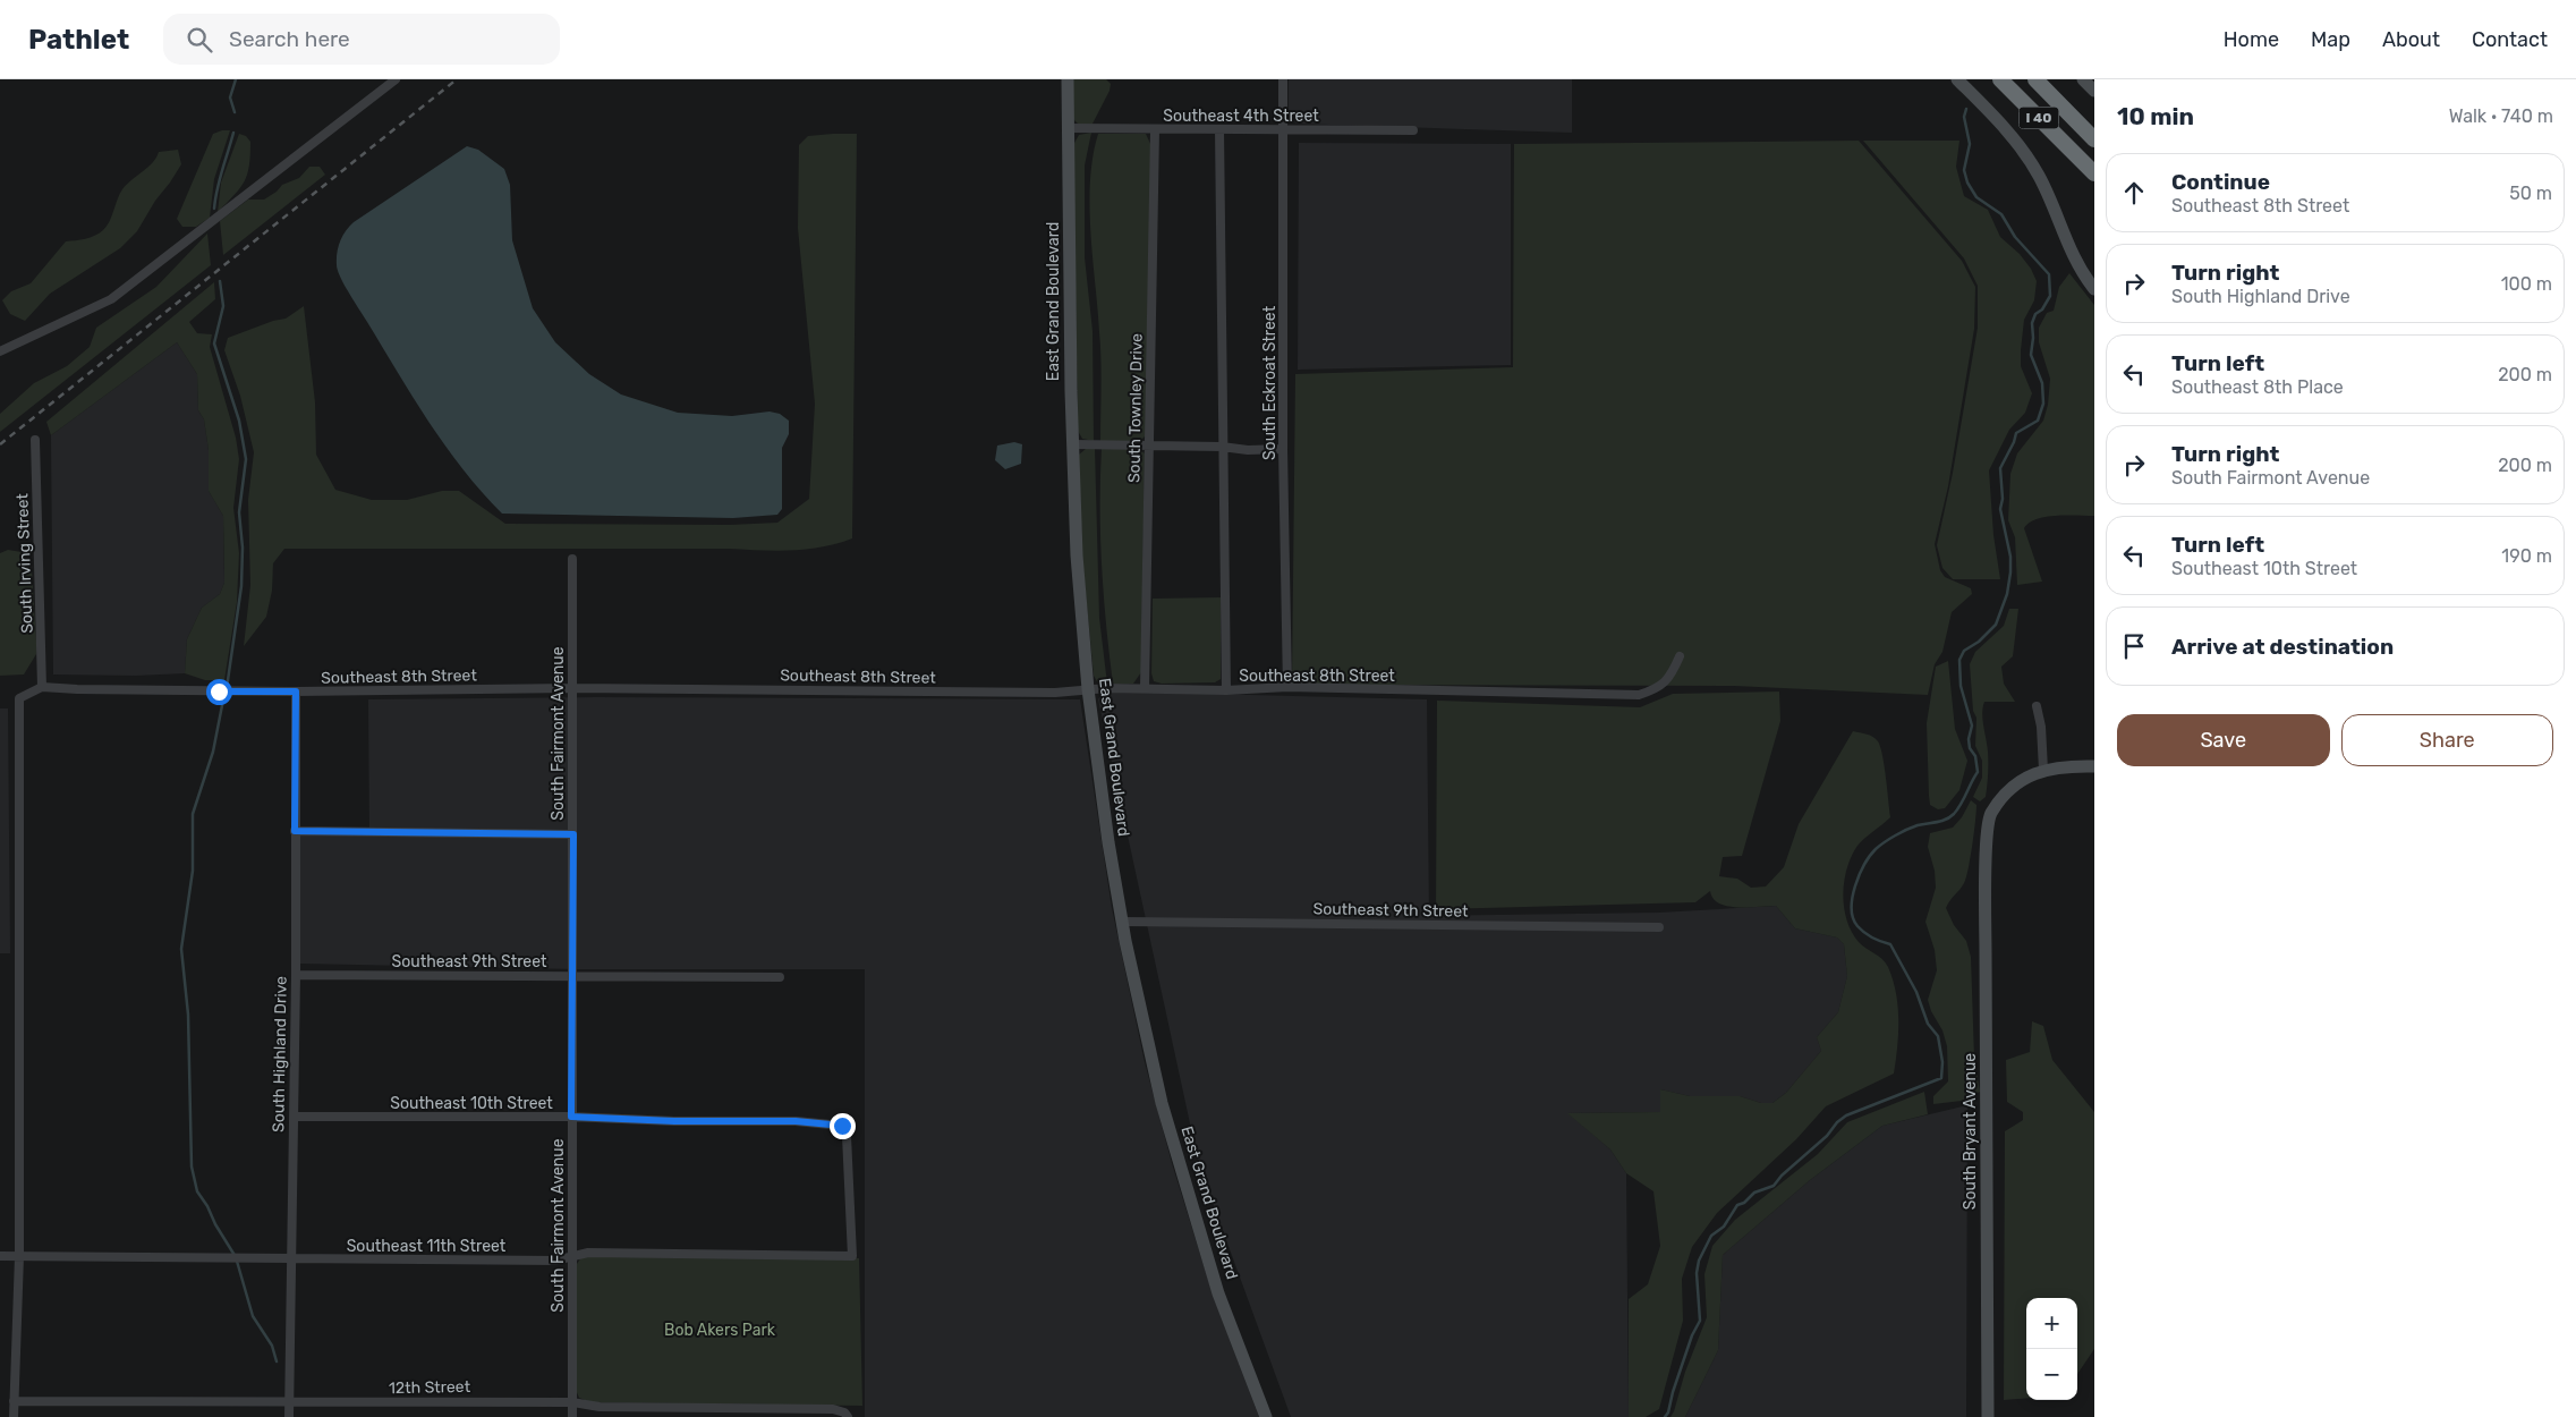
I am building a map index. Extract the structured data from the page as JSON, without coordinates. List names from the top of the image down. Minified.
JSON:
{"streets":{"highway":["I 40"],"street":["Southeast 4th Street","East Grand Boulevard","South Eckroat Street","South Townley Drive","South Irving Street","Southeast 8th Street","South Fairmont Avenue","Southeast 9th Street","South Highland Drive","Southeast 10th Street","South Bryant Avenue","Southeast 11th Street","12th Street"]},"crossings":[["Southeast 4th Street","East Grand Boulevard"],["Southeast 4th Street","South Eckroat Street"],["Southeast 4th Street","South Townley Drive"],["East Grand Boulevard","Southeast 8th Street"],["East Grand Boulevard","Southeast 9th Street"],["South Eckroat Street","Southeast 8th Street"],["South Townley Drive","Southeast 8th Street"],["South Irving Street","Southeast 8th Street"],["Southeast 8th Street","South Fairmont Avenue"],["Southeast 8th Street","South Highland Drive"],["South Fairmont Avenue","Southeast 9th Street"],["South Fairmont Avenue","Southeast 10th Street"],["South Fairmont Avenue","Southeast 11th Street"],["South Fairmont Avenue","12th Street"],["Southeast 9th Street","South Highland Drive"],["South Highland Drive","Southeast 10th Street"],["South Highland Drive","Southeast 11th Street"],["South Highland Drive","12th Street"],["Southeast 10th Street","Southeast 11th Street"]],"parks":["Bob Akers Park"],"page":{"header":"Pathlet","search":"Search here","nav":["Home","Map","About","Contact"],"heading":["10 min","Walk · 740 m"],"list":[["Continue","Southeast 8th Street","50 m"],["Turn right","South Highland Drive","100 m"],["Turn left","Southeast 8th Place","200 m"],["Turn right","South Fairmont Avenue","200 m"],["Turn left","Southeast 10th Street","190 m"],"Arrive at destination"],"buttons":["Save","Share"],"map_buttons":["+","−"]}}
